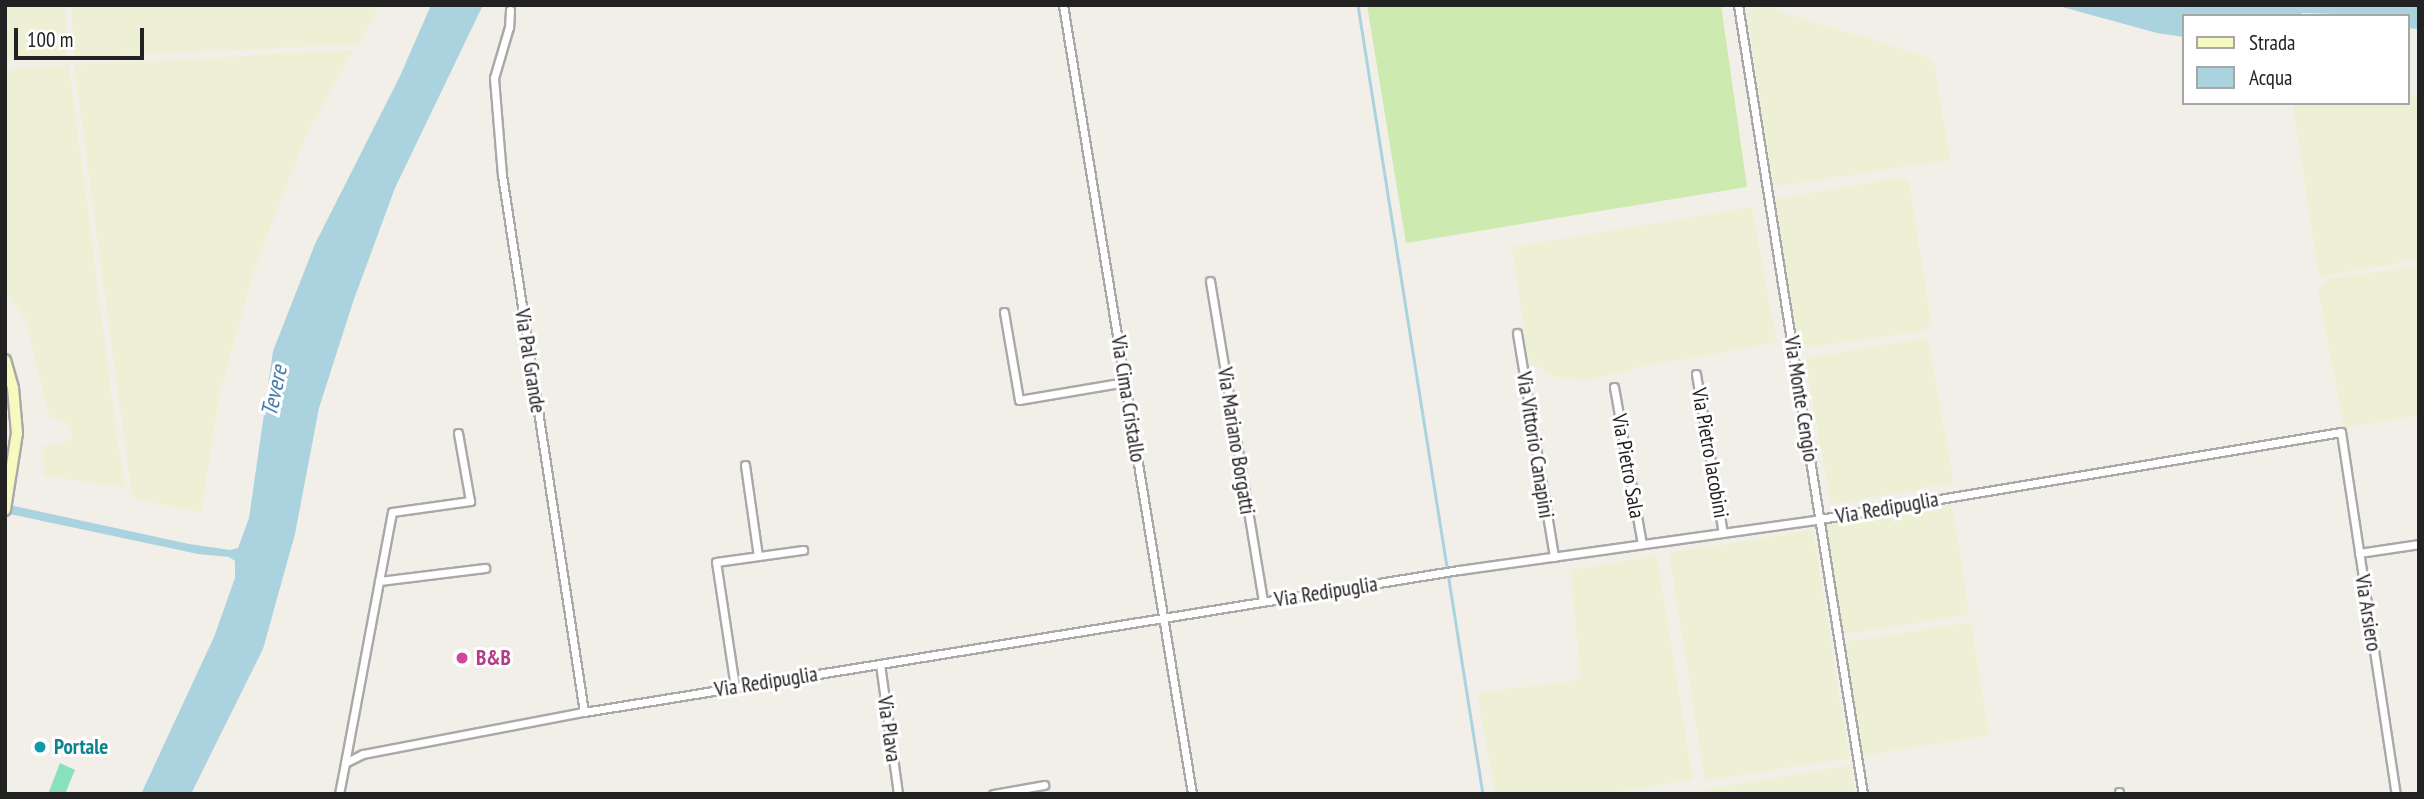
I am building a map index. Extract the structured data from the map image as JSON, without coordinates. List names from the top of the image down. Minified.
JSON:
{"streets":{"street":["Via Pal Grande","Via Cima Cristallo","Via Monte Cengio","Via Mariano Borgatti","Via Vittorio Canapini","Via Pietro Iacobini","Via Pietro Sala","Via Redipuglia","Via Arsiero","Via Plava"]},"crossings":[["Via Pal Grande","Via Redipuglia"],["Via Cima Cristallo","Via Redipuglia"],["Via Monte Cengio","Via Redipuglia"],["Via Mariano Borgatti","Via Redipuglia"],["Via Vittorio Canapini","Via Redipuglia"],["Via Pietro Iacobini","Via Redipuglia"],["Via Pietro Sala","Via Redipuglia"],["Via Redipuglia","Via Arsiero"],["Via Redipuglia","Via Plava"]],"water":["Tevere"],"places":["B&B","Portale"],"legend":["Strada","Acqua"],"scale_bar":"100 m"}
